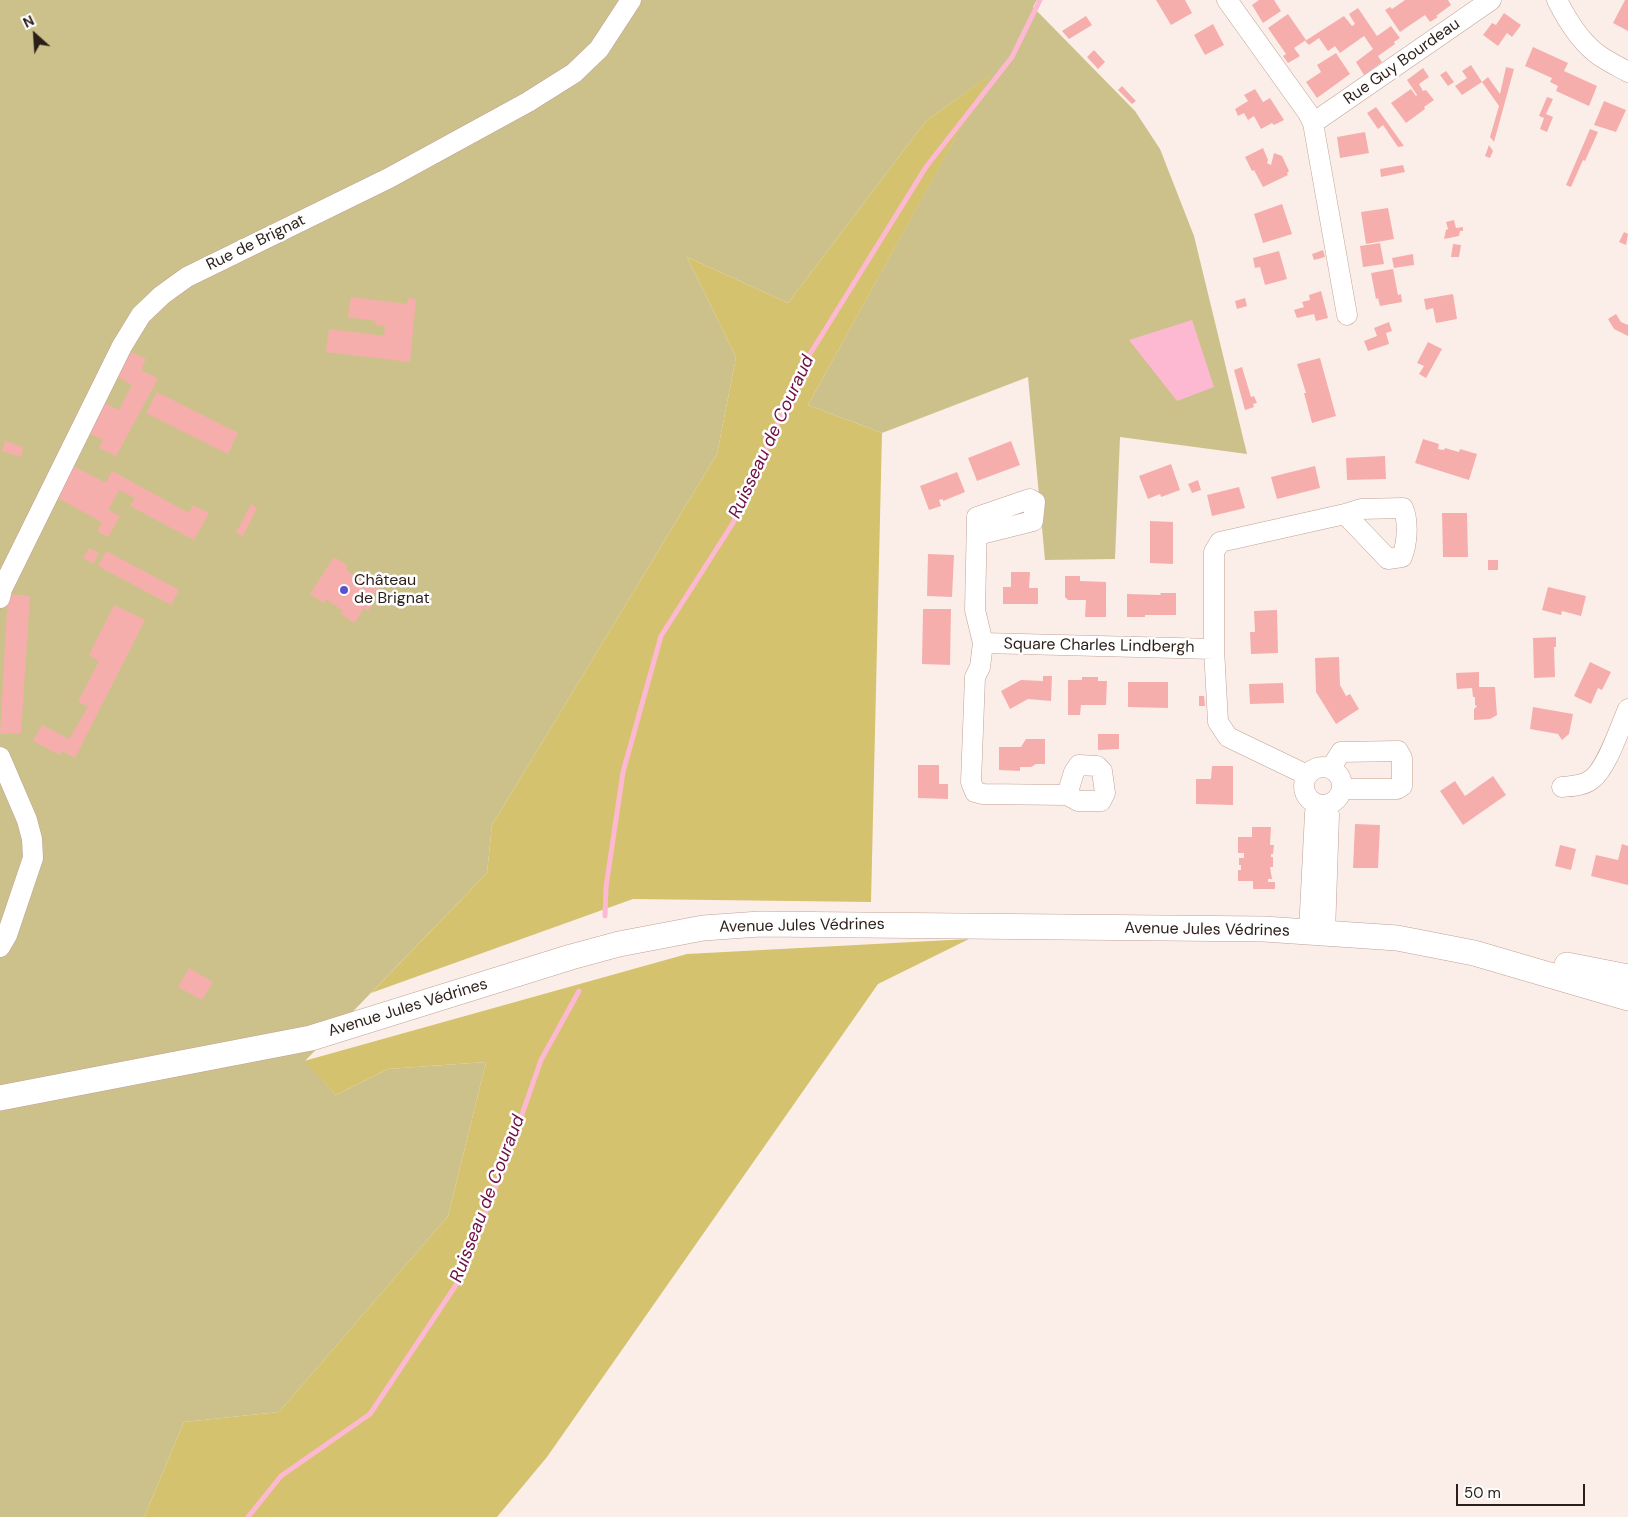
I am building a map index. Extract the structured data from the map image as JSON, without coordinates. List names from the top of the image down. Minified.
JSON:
{"streets":{"main road":["Avenue Jules Védrines"],"street":["Rue Guy Bourdeau","Rue de Brignat","Square Charles Lindbergh"]},"water":["Ruisseau de Couraud"],"places":["Château de Brignat"],"scale_bar":"50 m","north":"top left"}
